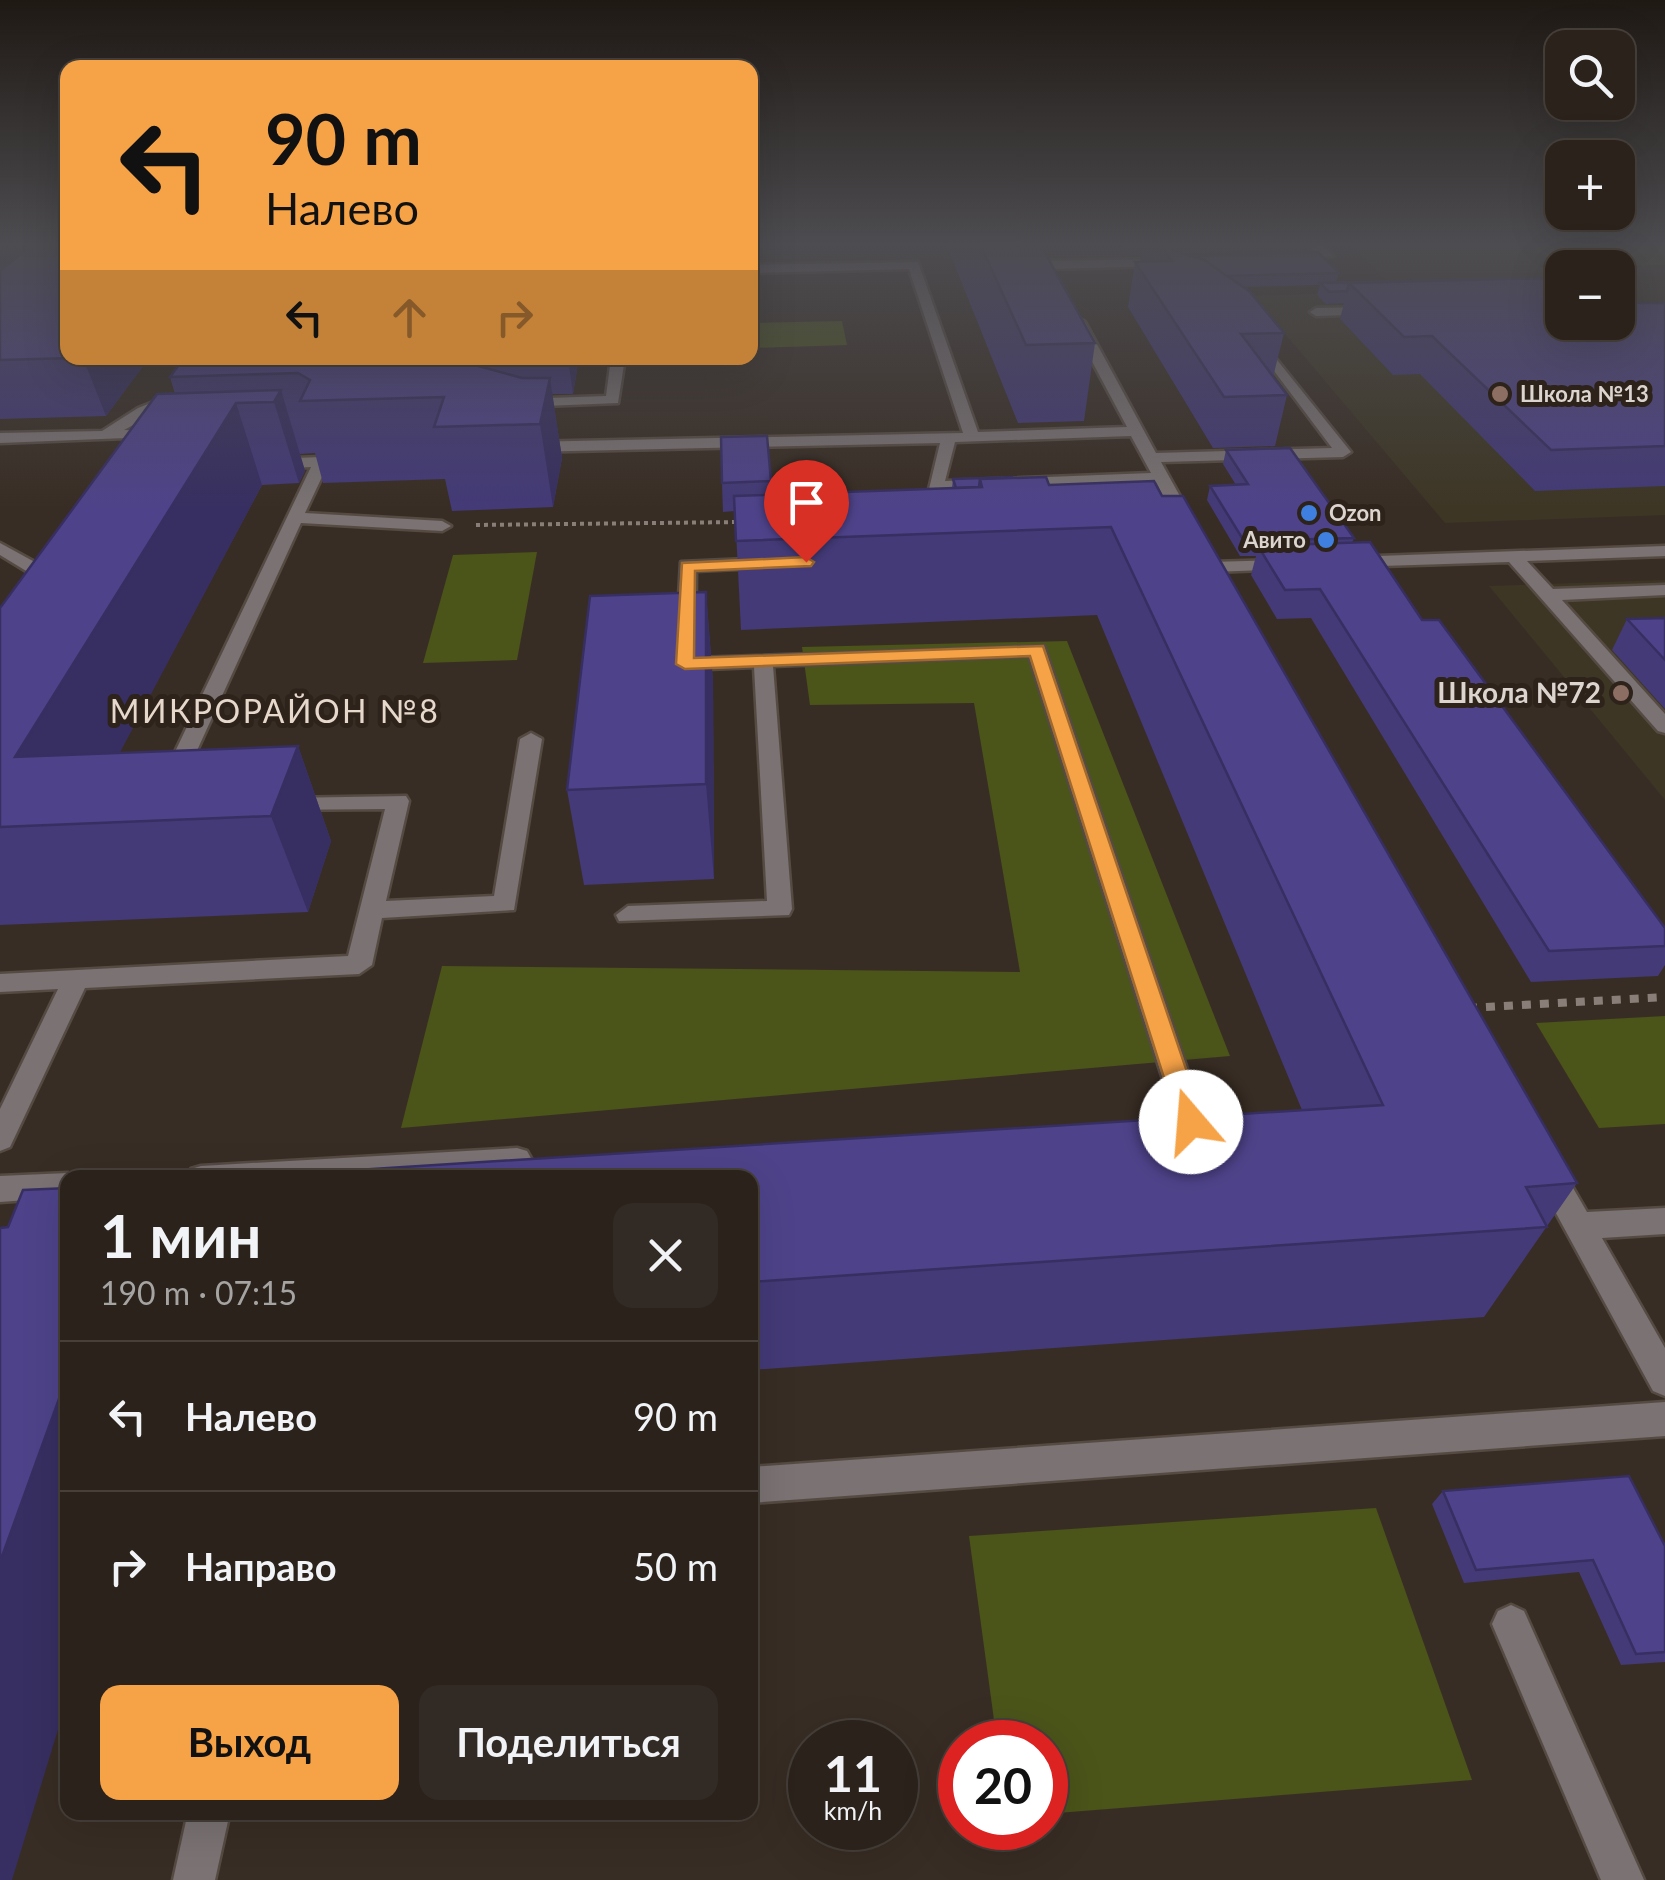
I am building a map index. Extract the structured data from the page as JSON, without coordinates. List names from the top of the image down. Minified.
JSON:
{"districts":["МИКРОРАЙОН №8"],"places":["Школа №13","Ozon","Авито","Школа №72"],"page":{"map_buttons":["+","−"],"turn":["90 m","Налево"],"heading":["1 мин","190 m · 07:15"],"list":[{"name":"Налево","value":"90 m"},{"name":"Направо","value":"50 m"}],"buttons":["Выход","Поделиться"],"speed":"11 km/h","limit":"20"}}
